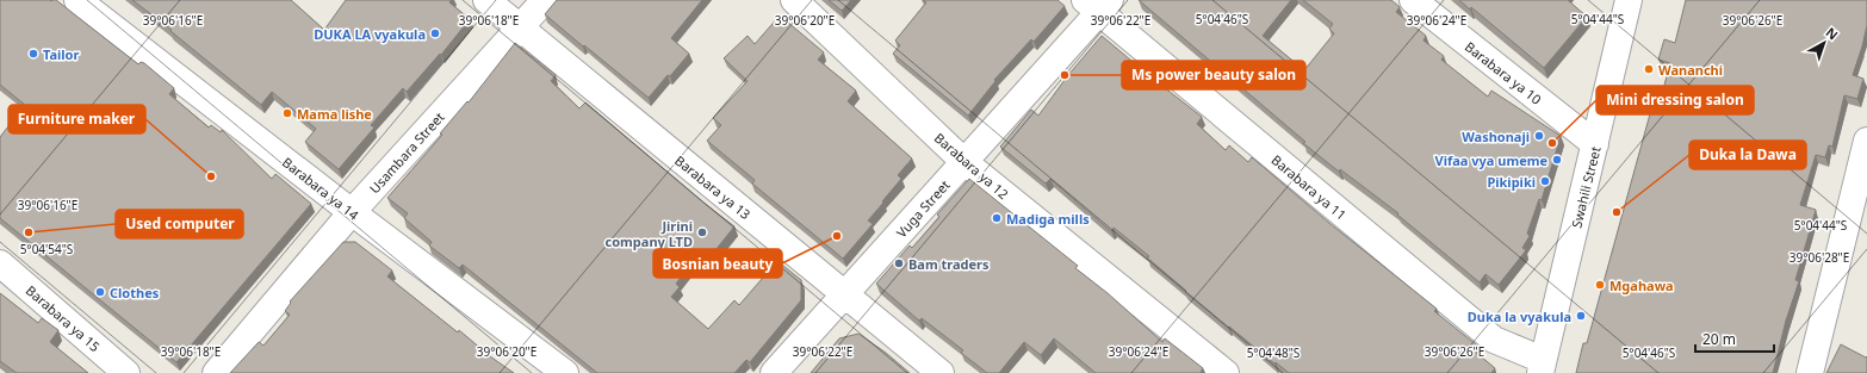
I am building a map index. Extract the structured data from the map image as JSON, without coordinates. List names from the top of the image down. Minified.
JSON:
{"streets":{"street":["Barabara ya 10","Usambara Street","Barabara ya 12","Barabara ya 13","Barabara ya 11","Swahili Street","Barabara ya 14","Vuga Street","Barabara ya 15"]},"crossings":[["Barabara ya 10","Swahili Street"],["Usambara Street","Barabara ya 13"],["Usambara Street","Barabara ya 14"],["Barabara ya 12","Vuga Street"],["Barabara ya 13","Vuga Street"],["Barabara ya 11","Swahili Street"],["Barabara ya 11","Vuga Street"]],"places":["DUKA LA vyakula","Tailor","Wananchi","Ms power beauty salon","Mama lishe","Washonaji","Mini dressing salon","Vifaa vya umeme","Furniture maker","Pikipiki","Duka la Dawa","Madiga mills","Used computer","Jirini company LTD","Bosnian beauty","Bam traders","Mgahawa","Clothes","Duka la vyakula"],"scale_bar":"20 m","north":"top right","coordinates":["5°04'46\"S","5°04'44\"S","39°06'16\"E","39°06'18\"E","39°06'20\"E","39°06'22\"E","39°06'24\"E","39°06'26\"E","5°04'54\"S","39°06'28\"E","5°04'48\"S"]}
